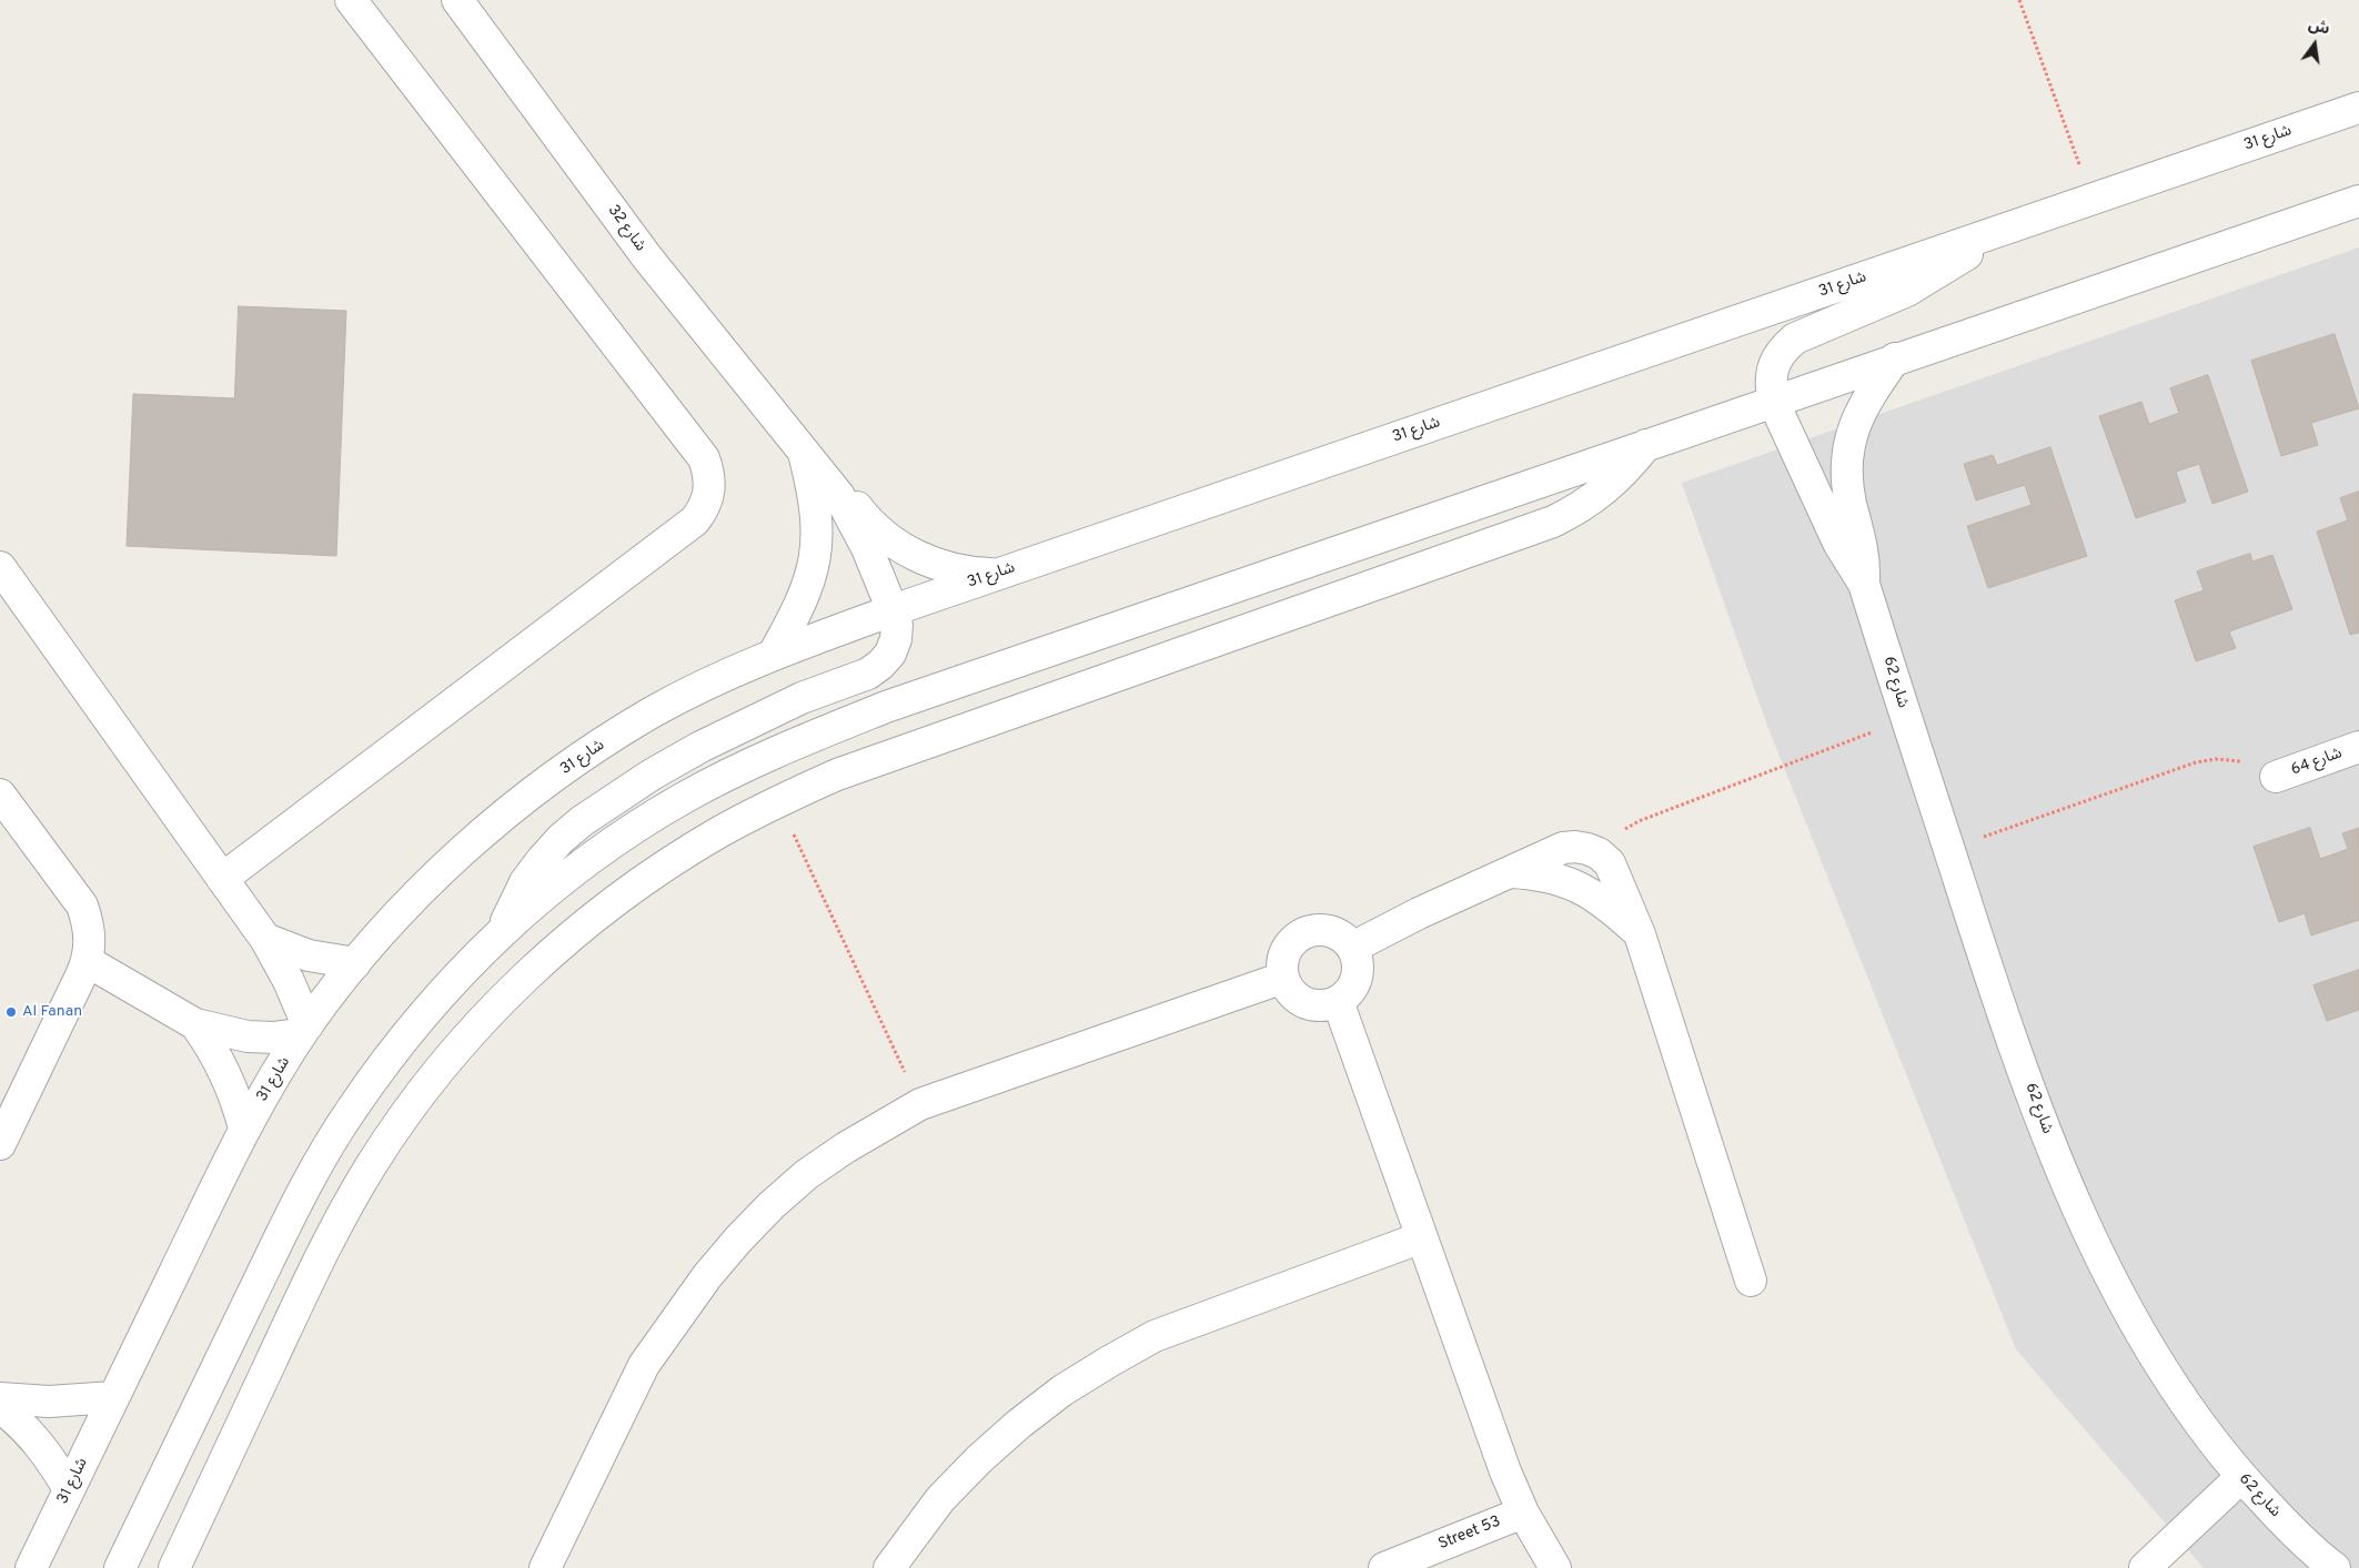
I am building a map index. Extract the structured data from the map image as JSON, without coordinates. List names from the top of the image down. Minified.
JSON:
{"streets":{"street":["شارع 31","شارع 32","شارع 62","شارع 64","Street 53"]},"crossings":[["شارع 31","شارع 32"]],"places":["Al Fanan"],"north":"top"}
